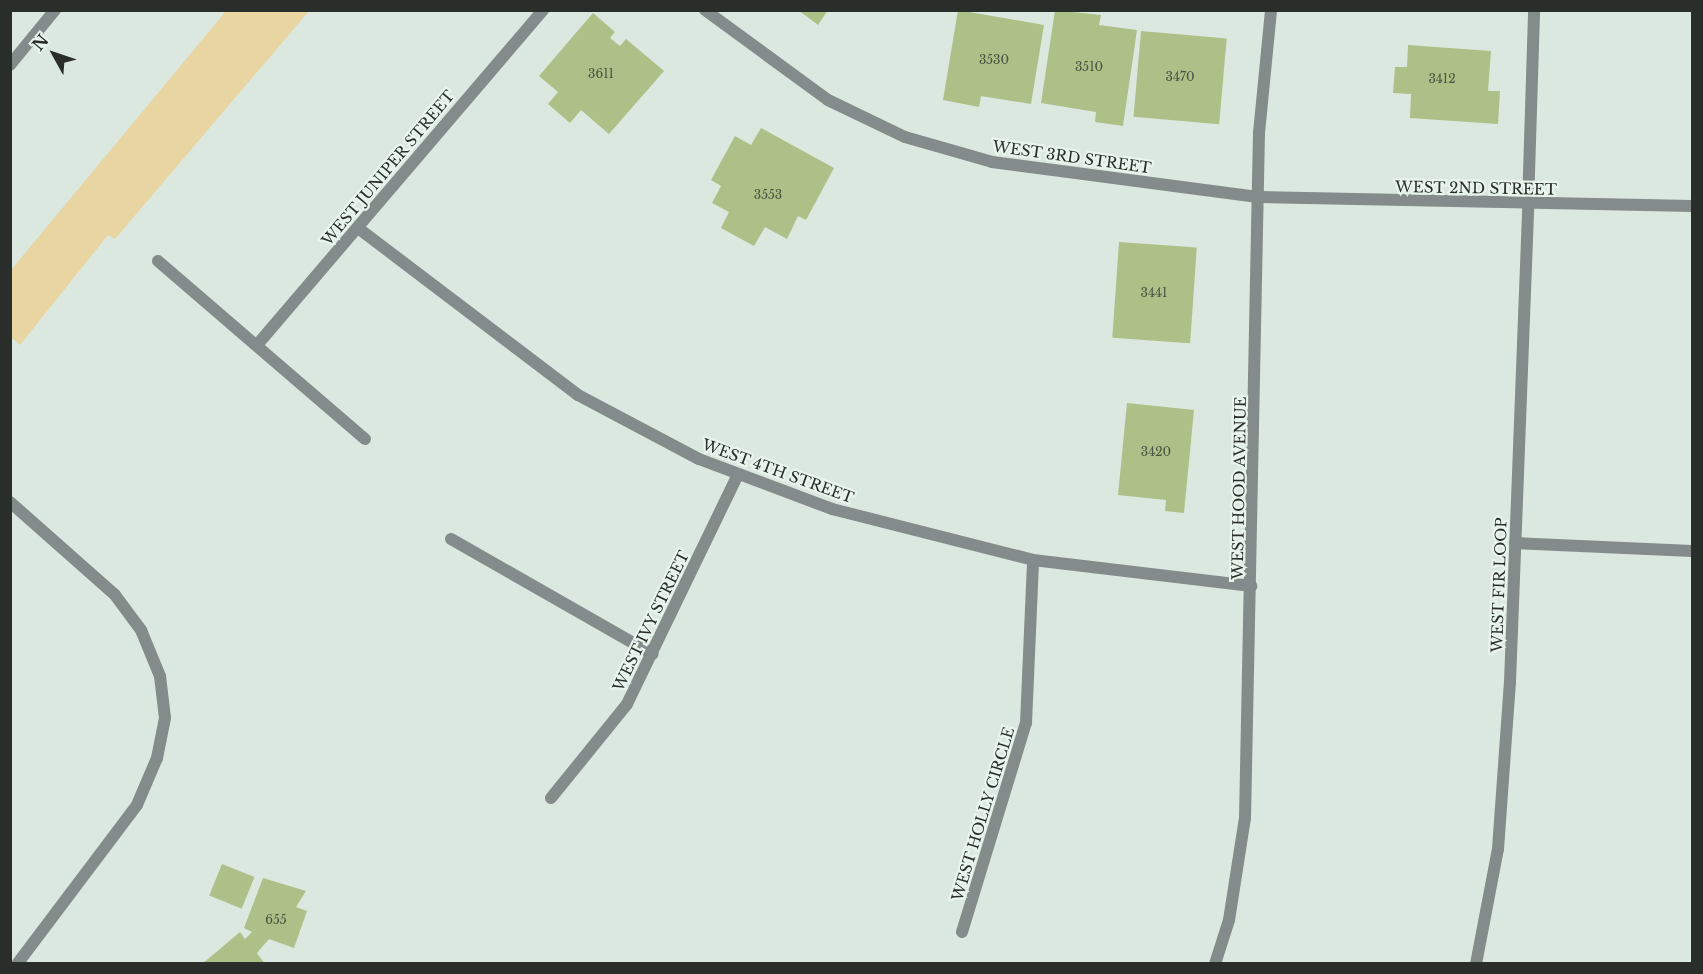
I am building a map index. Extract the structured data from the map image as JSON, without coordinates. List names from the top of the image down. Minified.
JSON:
{"streets":{"street":["WEST 3RD STREET","WEST JUNIPER STREET","WEST 2ND STREET","WEST 4TH STREET","WEST HOOD AVENUE","WEST FIR LOOP","WEST IVY STREET","WEST HOLLY CIRCLE"]},"crossings":[["WEST 3RD STREET","WEST 2ND STREET"],["WEST 3RD STREET","WEST HOOD AVENUE"],["WEST JUNIPER STREET","WEST 4TH STREET"],["WEST 2ND STREET","WEST HOOD AVENUE"],["WEST 2ND STREET","WEST FIR LOOP"],["WEST 4TH STREET","WEST HOOD AVENUE"],["WEST 4TH STREET","WEST IVY STREET"],["WEST 4TH STREET","WEST HOLLY CIRCLE"]],"house_numbers":["3530","3510","3611","3470","3412","3553","3441","3420","655"],"north":"top left"}
